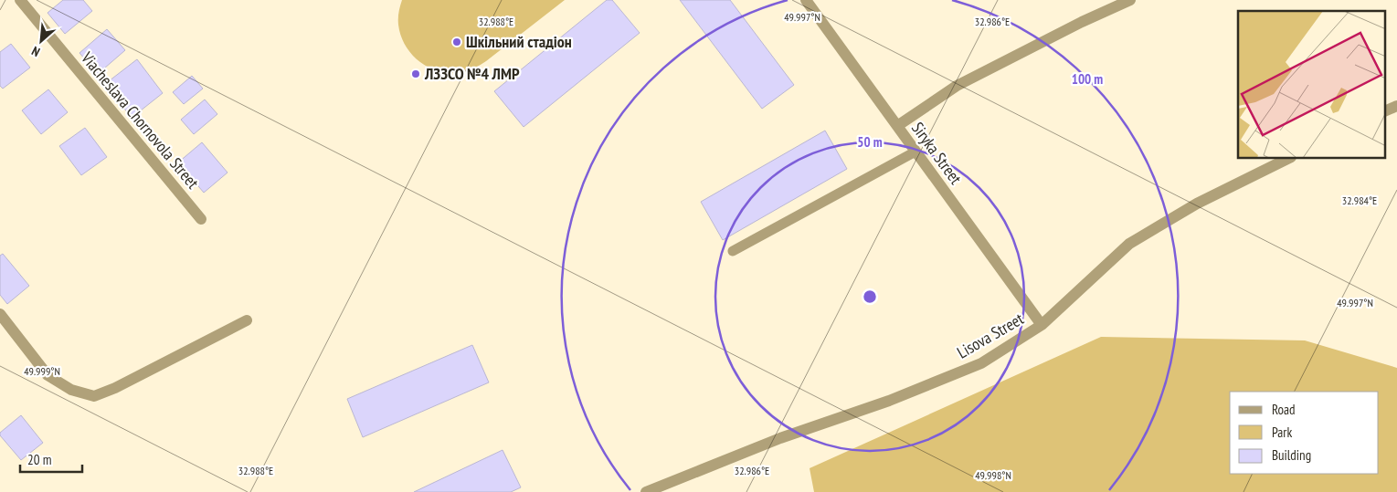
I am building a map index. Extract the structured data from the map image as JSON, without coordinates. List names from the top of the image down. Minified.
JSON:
{"streets":{"street":["Viacheslava Chornovola Street","Siryka Street","Lisova Street"]},"crossings":[["Siryka Street","Lisova Street"]],"places":["Шкільний стадіон","ЛЗЗСО №4 ЛМР"],"legend":["Road","Park","Building"],"scale_bar":"20 m","north":"bottom left","coordinates":["49.997°N","32.988°E","32.986°E","32.984°E","49.999°N","49.998°N"],"rings":["100 m","50 m"]}
